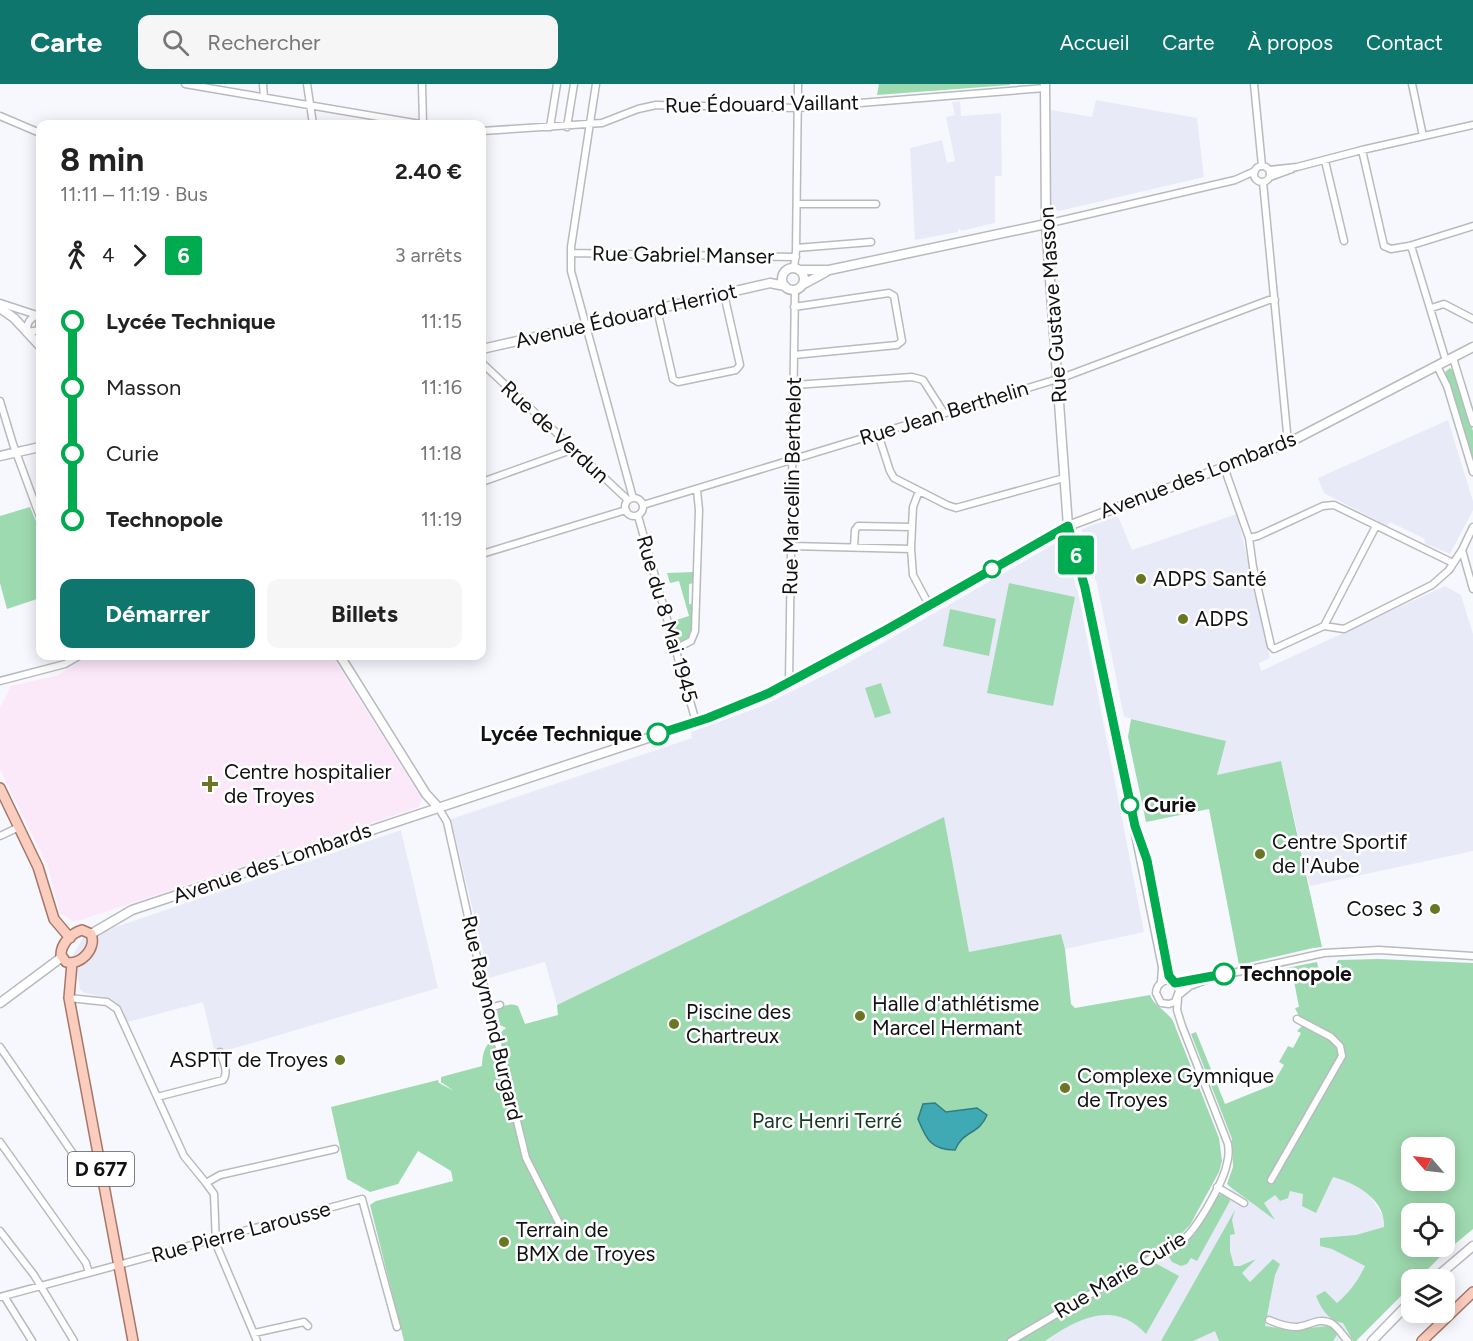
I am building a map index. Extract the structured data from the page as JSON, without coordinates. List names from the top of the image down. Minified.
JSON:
{"streets":{"main road":["D 677"],"street":["Rue Édouard Vaillant","Rue Gabriel Manser","Rue Gustave Masson","Avenue Édouard Herriot","Rue Jean Berthelin","Rue de Verdun","Avenue des Lombards","Rue Marcellin Berthelot","Rue du 8 Mai 1945","Rue Raymond Burgard","Rue Pierre Larousse","Rue Marie Curie"]},"crossings":[["Rue Édouard Vaillant","Rue Gustave Masson"],["Rue Gustave Masson","Rue Jean Berthelin"],["Rue Gustave Masson","Avenue des Lombards"],["Avenue Édouard Herriot","Rue Marcellin Berthelot"],["Rue Jean Berthelin","Rue de Verdun"],["Rue Jean Berthelin","Rue Marcellin Berthelot"],["Rue Jean Berthelin","Rue du 8 Mai 1945"],["Rue de Verdun","Rue du 8 Mai 1945"],["Avenue des Lombards","Rue Marcellin Berthelot"],["Avenue des Lombards","Rue du 8 Mai 1945"],["Avenue des Lombards","Rue Raymond Burgard"],["Avenue des Lombards","D 677"],["D 677","Rue Pierre Larousse"]],"parks":["Parc Henri Terré"],"places":{"other":["ADPS Santé","ADPS","Lycée Technique","Curie","Centre Sportif de l'Aube","Cosec 3","Technopole","Halle d'athlétisme Marcel Hermant","Piscine des Chartreux","ASPTT de Troyes","Complexe Gymnique de Troyes","Terrain de BMX de Troyes"],"health":["Centre hospitalier de Troyes"]},"lines":["bus line 6"],"north":"top left","page":{"header":"Carte","search":"Rechercher","nav":["Accueil","Carte","À propos","Contact"],"on_map":"6","heading":["8 min","11:11 – 11:19 · Bus","2.40 €"],"legs":["4","6","3 arrêts"],"list":[{"name":"Lycée Technique","value":"11:15"},{"name":"Masson","value":"11:16"},{"name":"Curie","value":"11:18"},{"name":"Technopole","value":"11:19"}],"buttons":["Démarrer","Billets"]}}
